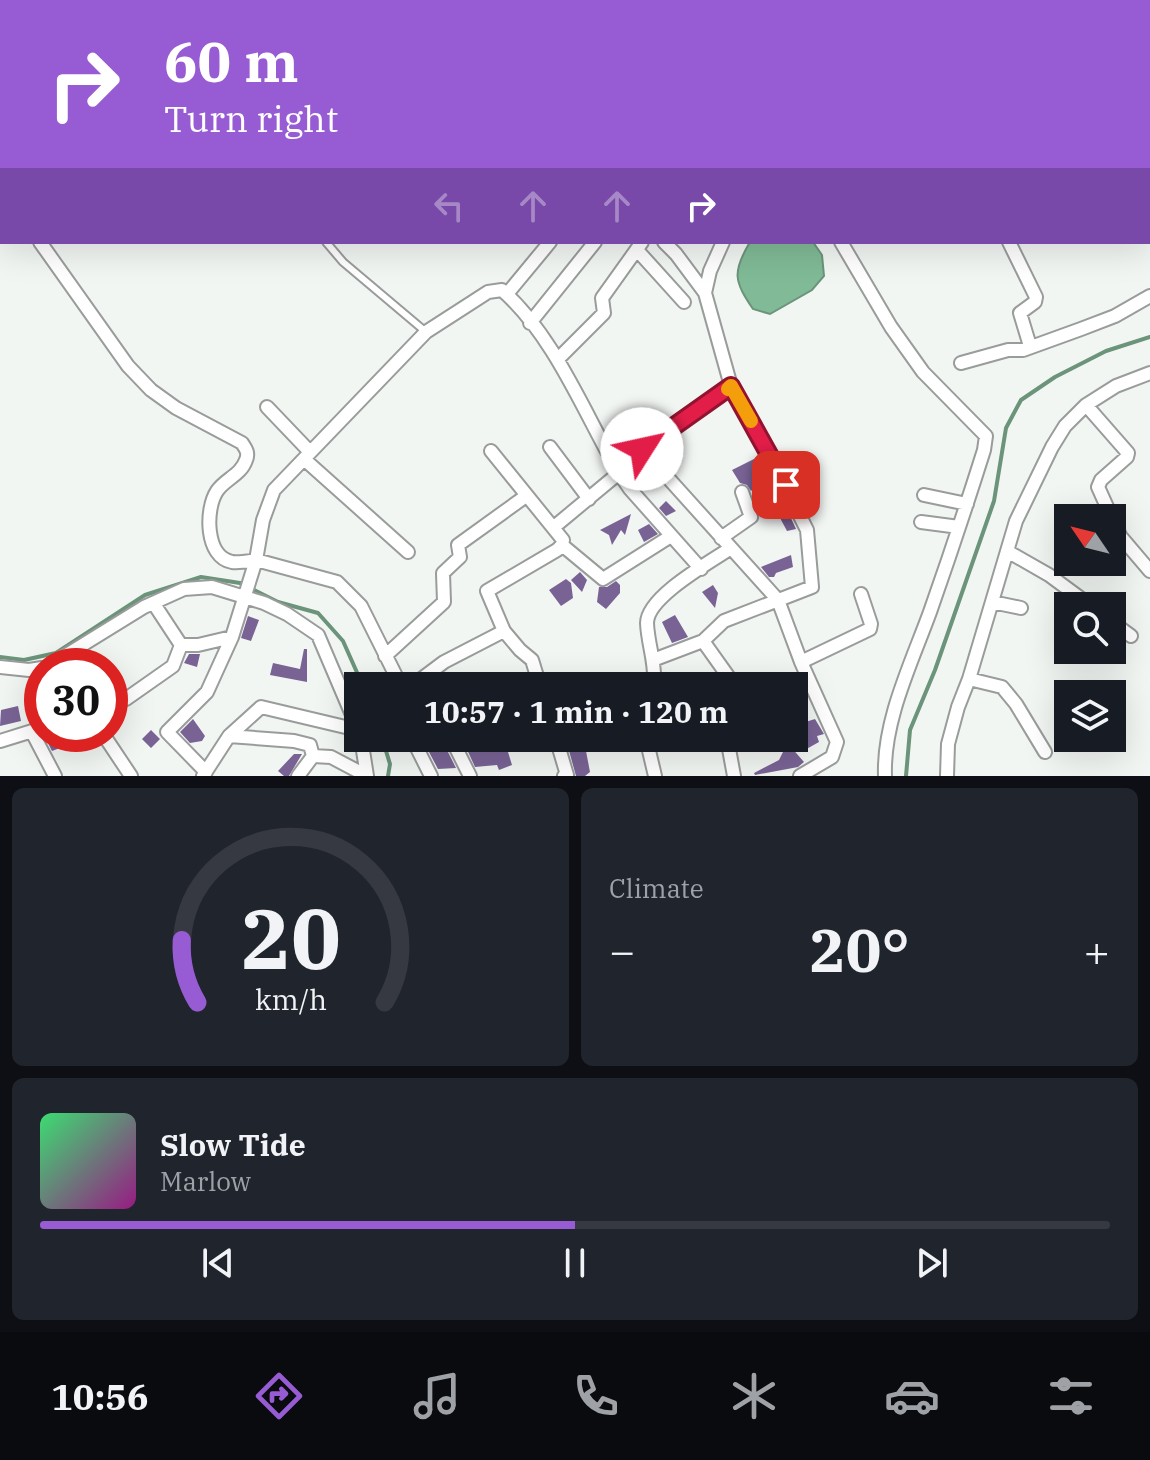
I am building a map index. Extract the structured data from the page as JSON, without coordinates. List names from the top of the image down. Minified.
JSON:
{"north":"top left","page":{"turn":["60 m","Turn right"],"limit":"30","trip":"10:57 · 1 min · 120 m","tile":"Climate","heat":["−","20°","+"],"song":["Slow Tide","Marlow"],"tabs":"10:56","gauge":["20","km/h"]}}
